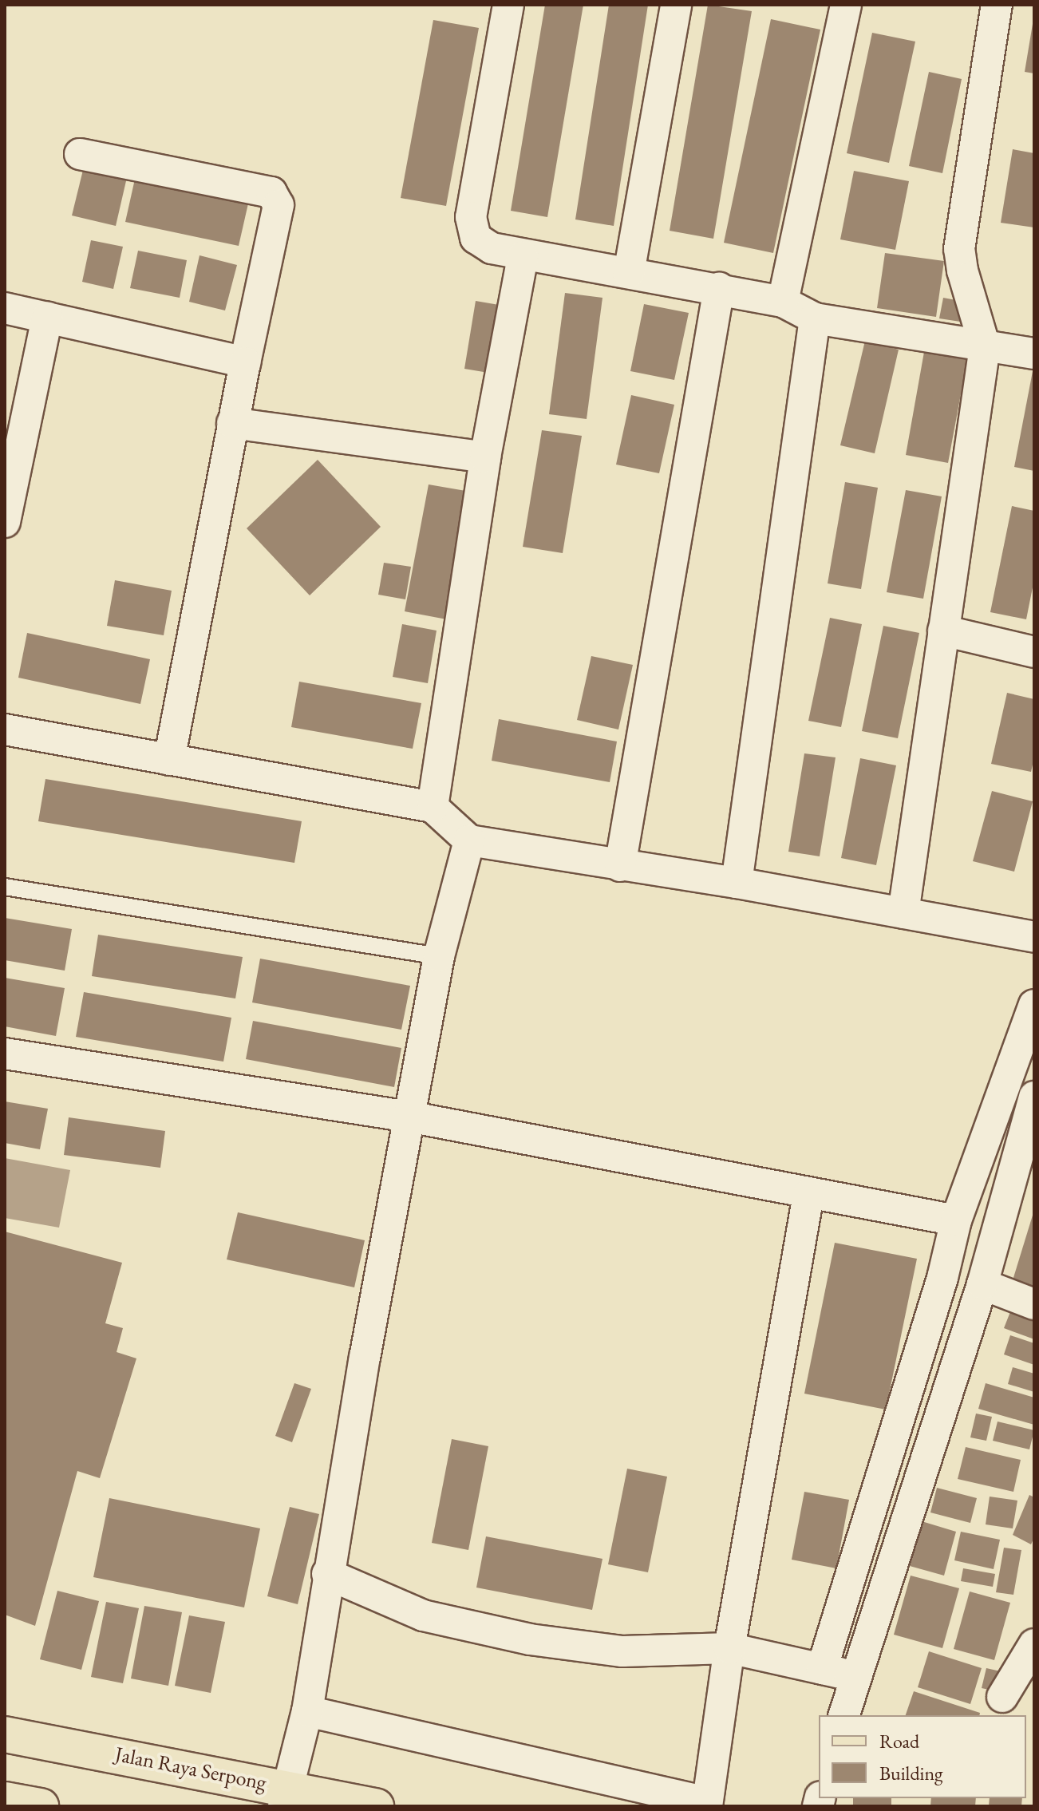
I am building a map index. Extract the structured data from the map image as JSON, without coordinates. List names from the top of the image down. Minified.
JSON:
{"streets":{"main road":["Jalan Raya Serpong"]},"legend":["Road","Building"]}
